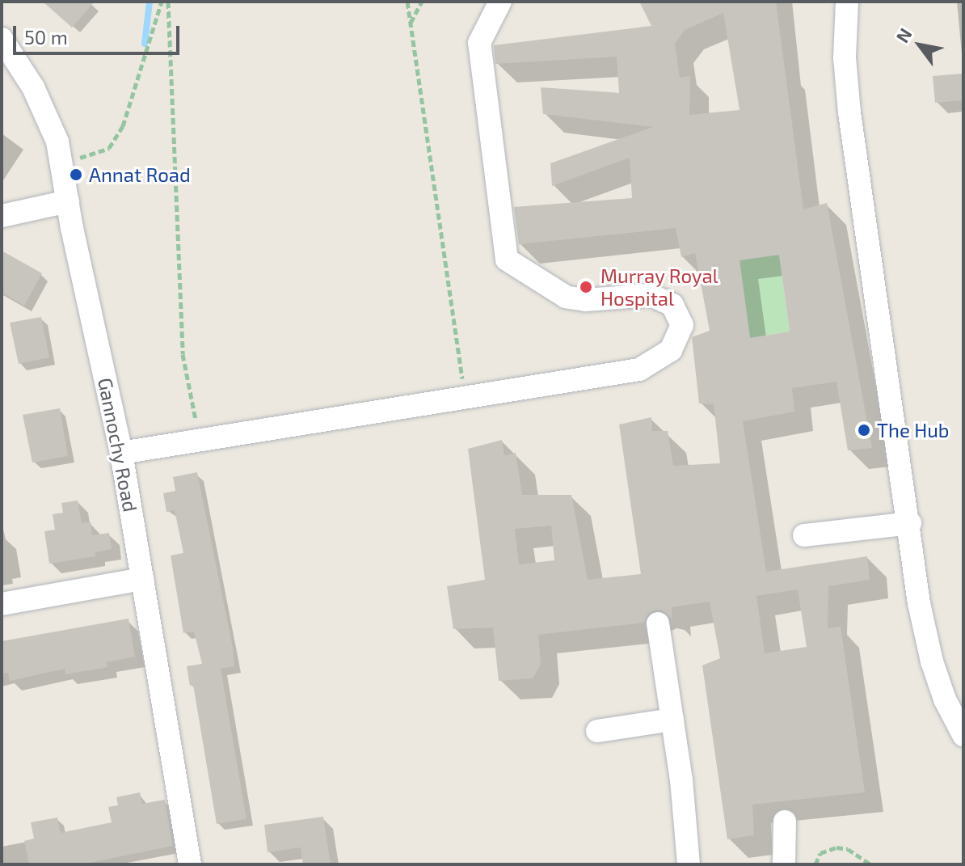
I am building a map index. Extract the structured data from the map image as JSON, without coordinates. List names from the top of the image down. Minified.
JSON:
{"streets":{"street":["Gannochy Road"]},"places":["Annat Road","Murray Royal Hospital","The Hub"],"scale_bar":"50 m","north":"top left"}
